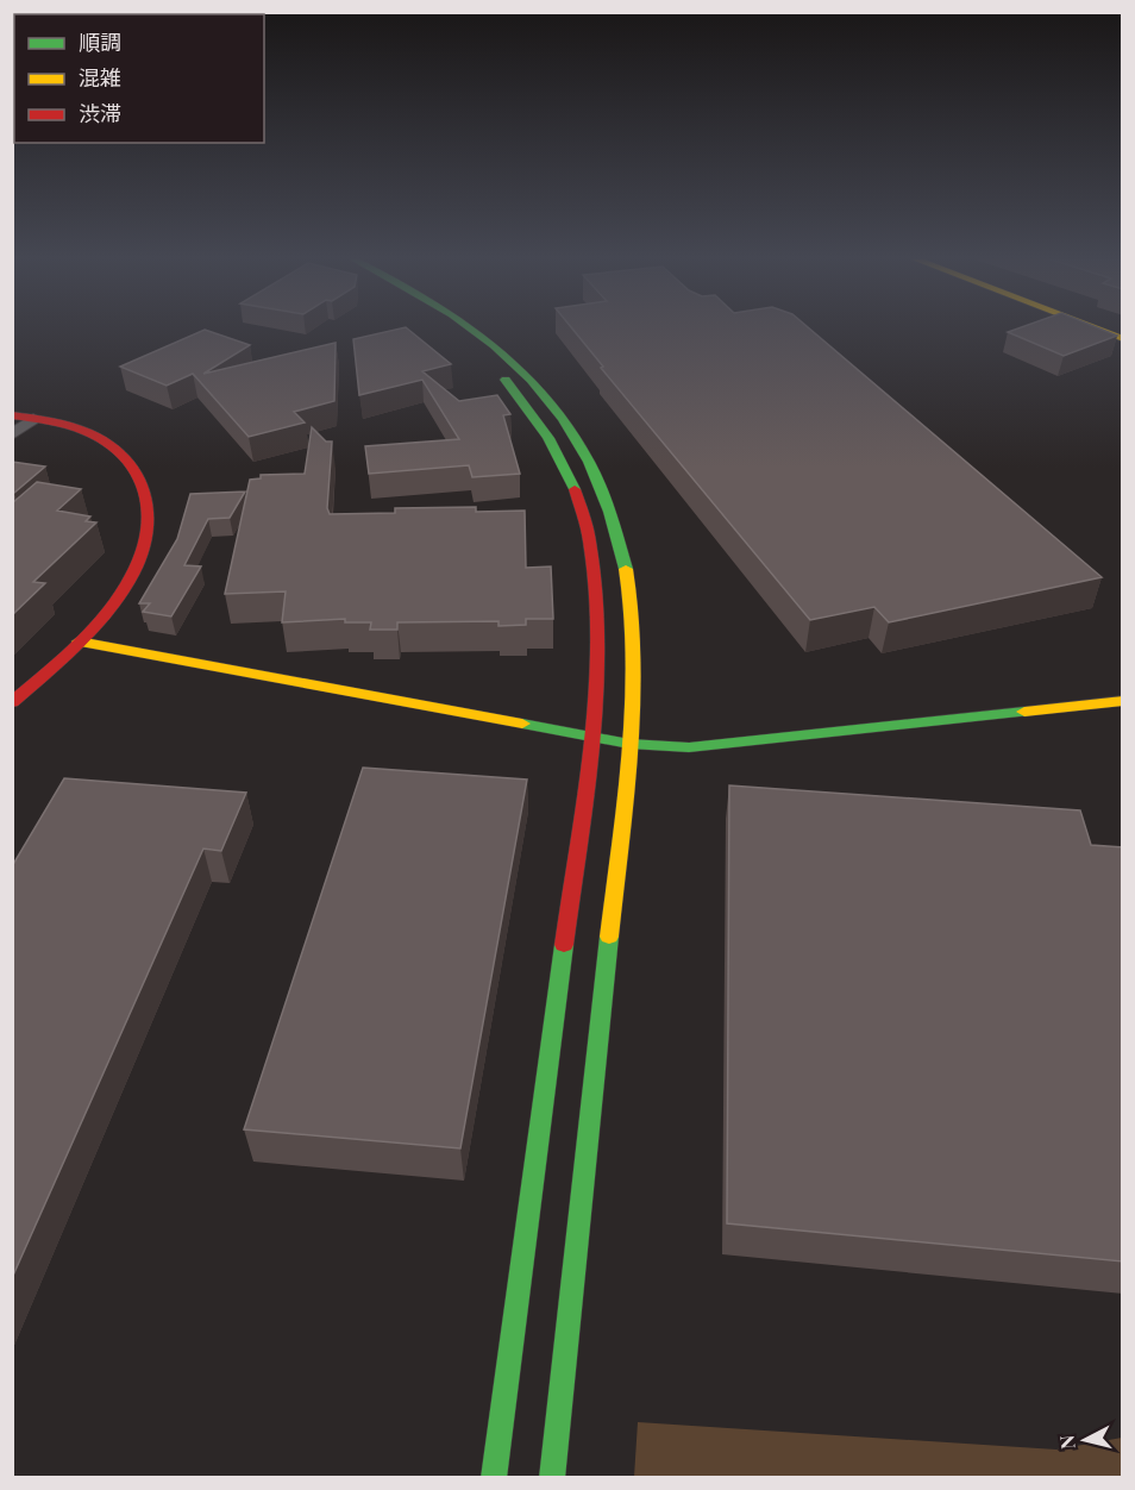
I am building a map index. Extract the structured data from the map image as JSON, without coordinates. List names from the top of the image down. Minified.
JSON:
{"legend":["順調","混雑","渋滞"],"north":"left"}
